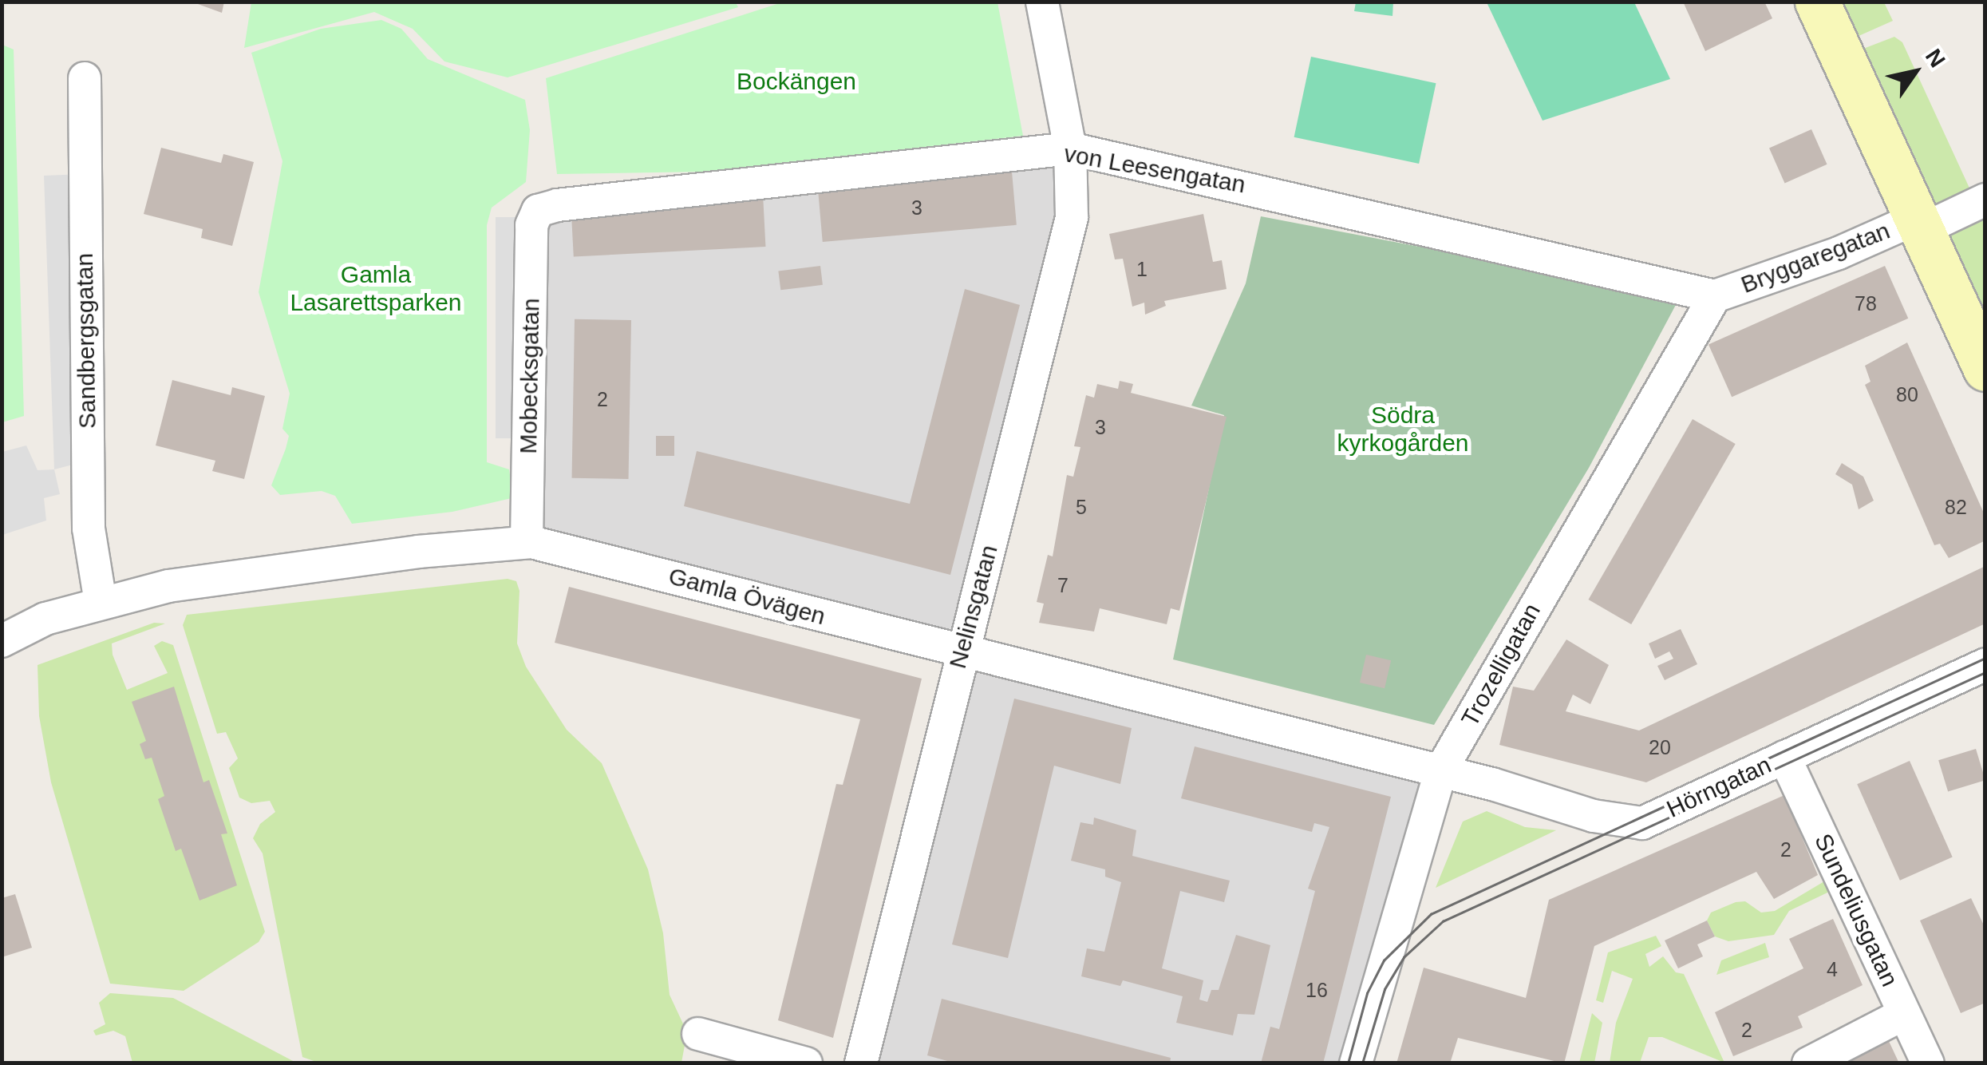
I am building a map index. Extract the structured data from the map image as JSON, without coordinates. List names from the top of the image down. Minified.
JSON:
{"streets":{"street":["von Leesengatan","Bryggaregatan","Sandbergsgatan","Mobecksgatan","Gamla Övägen","Nelinsgatan","Trozelligatan","Hörngatan","Sundeliusgatan"]},"crossings":[["von Leesengatan","Bryggaregatan"],["von Leesengatan","Mobecksgatan"],["von Leesengatan","Nelinsgatan"],["von Leesengatan","Trozelligatan"],["Bryggaregatan","Trozelligatan"],["Sandbergsgatan","Gamla Övägen"],["Mobecksgatan","Gamla Övägen"],["Gamla Övägen","Nelinsgatan"],["Gamla Övägen","Trozelligatan"],["Gamla Övägen","Hörngatan"],["Trozelligatan","Hörngatan"],["Hörngatan","Sundeliusgatan"]],"parks":["Bockängen","Gamla Lasarettsparken","Södra kyrkogården"],"house_numbers":["3","1","78","80","2","3","5","82","7","20","2","4","16","2"],"north":"top right"}
